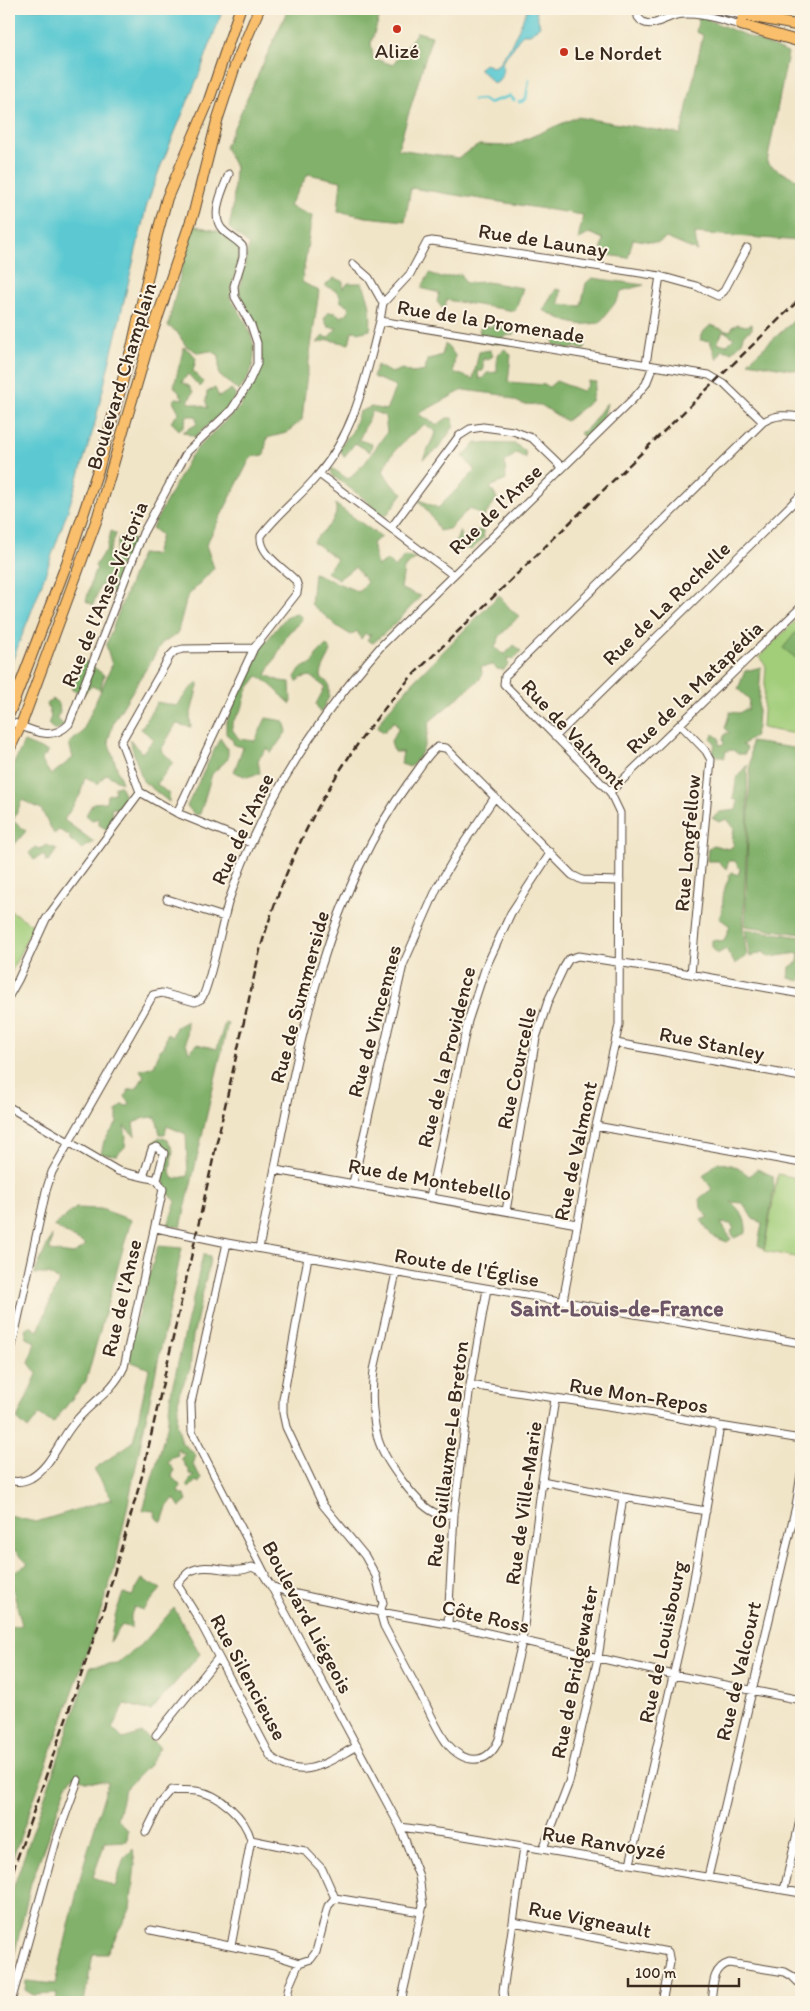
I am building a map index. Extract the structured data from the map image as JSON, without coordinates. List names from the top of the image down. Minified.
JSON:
{"streets":{"main road":["Boulevard Champlain"],"street":["Rue de Launay","Rue de la Promenade","Rue de l'Anse","Rue de l'Anse-Victoria","Rue de La Rochelle","Rue de la Matapédia","Rue de Valmont","Rue Longfellow","Rue de Summerside","Rue de Vincennes","Rue Stanley","Rue de la Providence","Rue Courcelle","Rue de Montebello","Route de l'Église","Rue Mon-Repos","Rue Guillaume-Le Breton","Rue de Ville-Marie","Côte Ross","Boulevard Liégeois","Rue de Louisbourg","Rue de Valcourt","Rue de Bridgewater","Rue Silencieuse","Rue Ranvoyzé","Rue Vigneault"]},"crossings":[["Rue de la Promenade","Rue de l'Anse"],["Rue de la Promenade","Rue de Valmont"],["Boulevard Champlain","Rue de l'Anse-Victoria"],["Rue de l'Anse","Route de l'Église"],["Rue de La Rochelle","Rue de Valmont"],["Rue de la Matapédia","Rue de Valmont"],["Rue de la Matapédia","Rue Longfellow"],["Rue de Valmont","Rue de Summerside"],["Rue de Valmont","Rue Stanley"],["Rue de Valmont","Rue Courcelle"],["Rue de Valmont","Rue de Montebello"],["Rue de Valmont","Route de l'Église"],["Rue Longfellow","Rue Courcelle"],["Rue de Summerside","Rue de Vincennes"],["Rue de Summerside","Rue de la Providence"],["Rue de Summerside","Rue de Montebello"],["Rue de Summerside","Route de l'Église"],["Rue de Vincennes","Rue de Montebello"],["Rue de la Providence","Rue de Montebello"],["Rue Courcelle","Rue de Montebello"],["Route de l'Église","Rue Guillaume-Le Breton"],["Route de l'Église","Boulevard Liégeois"],["Rue Mon-Repos","Rue Guillaume-Le Breton"],["Rue Mon-Repos","Rue de Ville-Marie"],["Rue Mon-Repos","Rue de Louisbourg"],["Rue Guillaume-Le Breton","Côte Ross"],["Rue de Ville-Marie","Côte Ross"],["Côte Ross","Boulevard Liégeois"],["Côte Ross","Rue de Louisbourg"],["Côte Ross","Rue de Valcourt"],["Côte Ross","Rue de Bridgewater"],["Côte Ross","Rue Silencieuse"],["Boulevard Liégeois","Rue Silencieuse"],["Boulevard Liégeois","Rue Ranvoyzé"],["Rue de Louisbourg","Rue Ranvoyzé"],["Rue de Valcourt","Rue Ranvoyzé"],["Rue de Bridgewater","Rue Ranvoyzé"],["Rue Ranvoyzé","Rue Vigneault"]],"districts":["Saint-Louis-de-France"],"places":["Alizé","Le Nordet"],"scale_bar":"100 m"}
